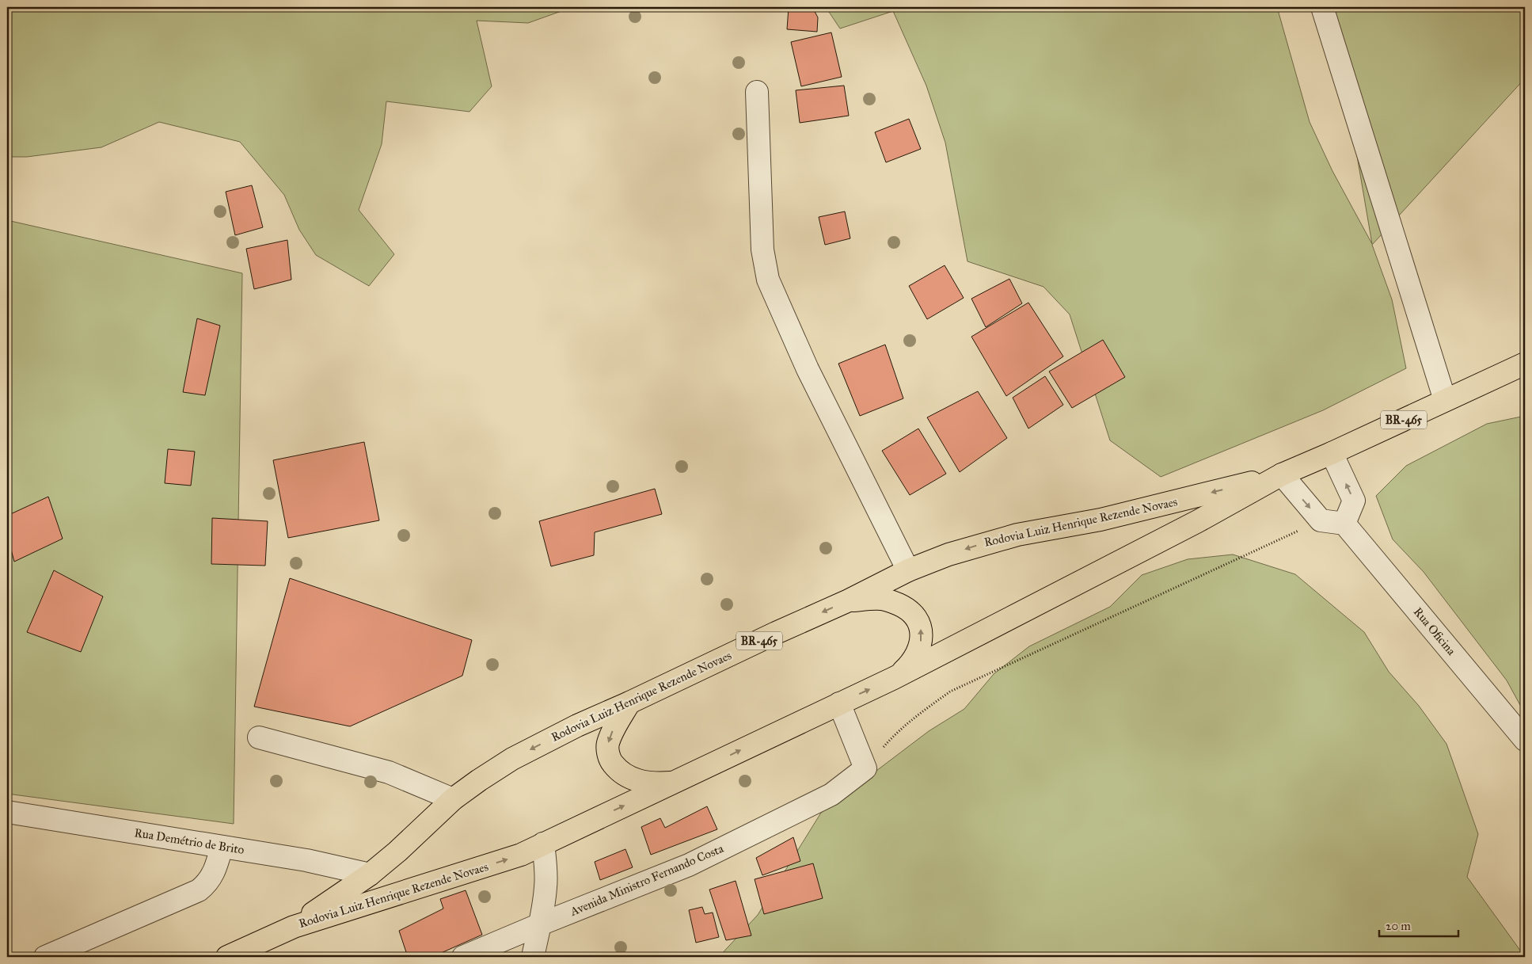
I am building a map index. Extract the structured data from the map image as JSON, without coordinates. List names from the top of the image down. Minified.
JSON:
{"streets":{"highway":["BR-465","Rodovia Luiz Henrique Rezende Novaes"],"street":["Rua Oficina","Rua Demétrio de Brito","Avenida Ministro Fernando Costa"]},"crossings":[["Rodovia Luiz Henrique Rezende Novaes","Rua Demétrio de Brito"]],"scale_bar":"20 m"}
